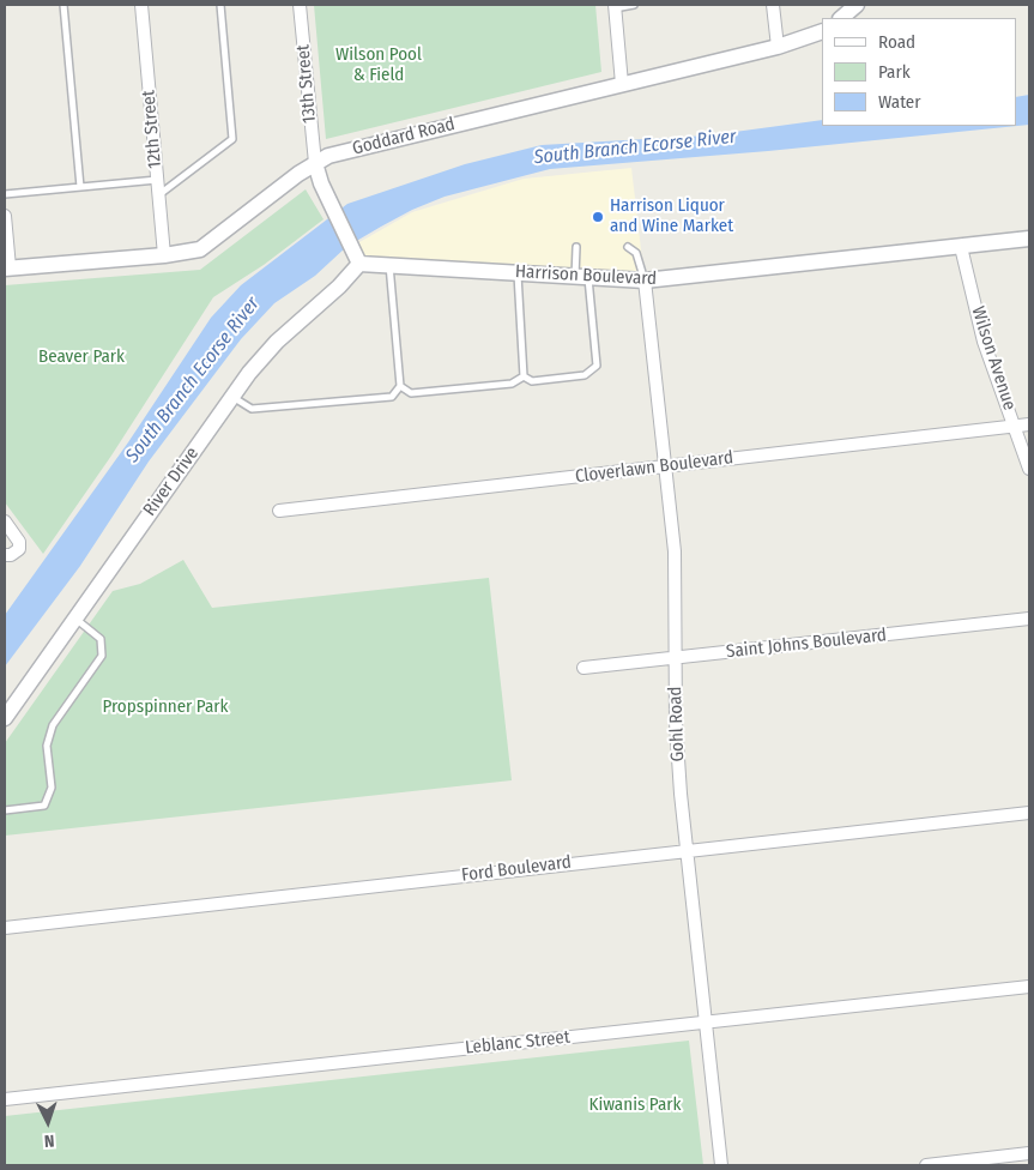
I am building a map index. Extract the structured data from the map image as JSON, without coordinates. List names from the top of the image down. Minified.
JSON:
{"streets":{"street":["13th Street","12th Street","Goddard Road","Harrison Boulevard","Wilson Avenue","Cloverlawn Boulevard","River Drive","Saint Johns Boulevard","Gohl Road","Ford Boulevard","Leblanc Street"]},"crossings":[["13th Street","Goddard Road"],["12th Street","Goddard Road"],["Harrison Boulevard","Wilson Avenue"],["Harrison Boulevard","River Drive"],["Harrison Boulevard","Gohl Road"],["Wilson Avenue","Cloverlawn Boulevard"],["Cloverlawn Boulevard","Gohl Road"],["Saint Johns Boulevard","Gohl Road"],["Gohl Road","Ford Boulevard"],["Gohl Road","Leblanc Street"]],"water":["South Branch Ecorse River"],"parks":["Wilson Pool & Field","Beaver Park","Propspinner Park","Kiwanis Park"],"places":["Harrison Liquor and Wine Market"],"legend":["Road","Park","Water"],"north":"bottom"}
